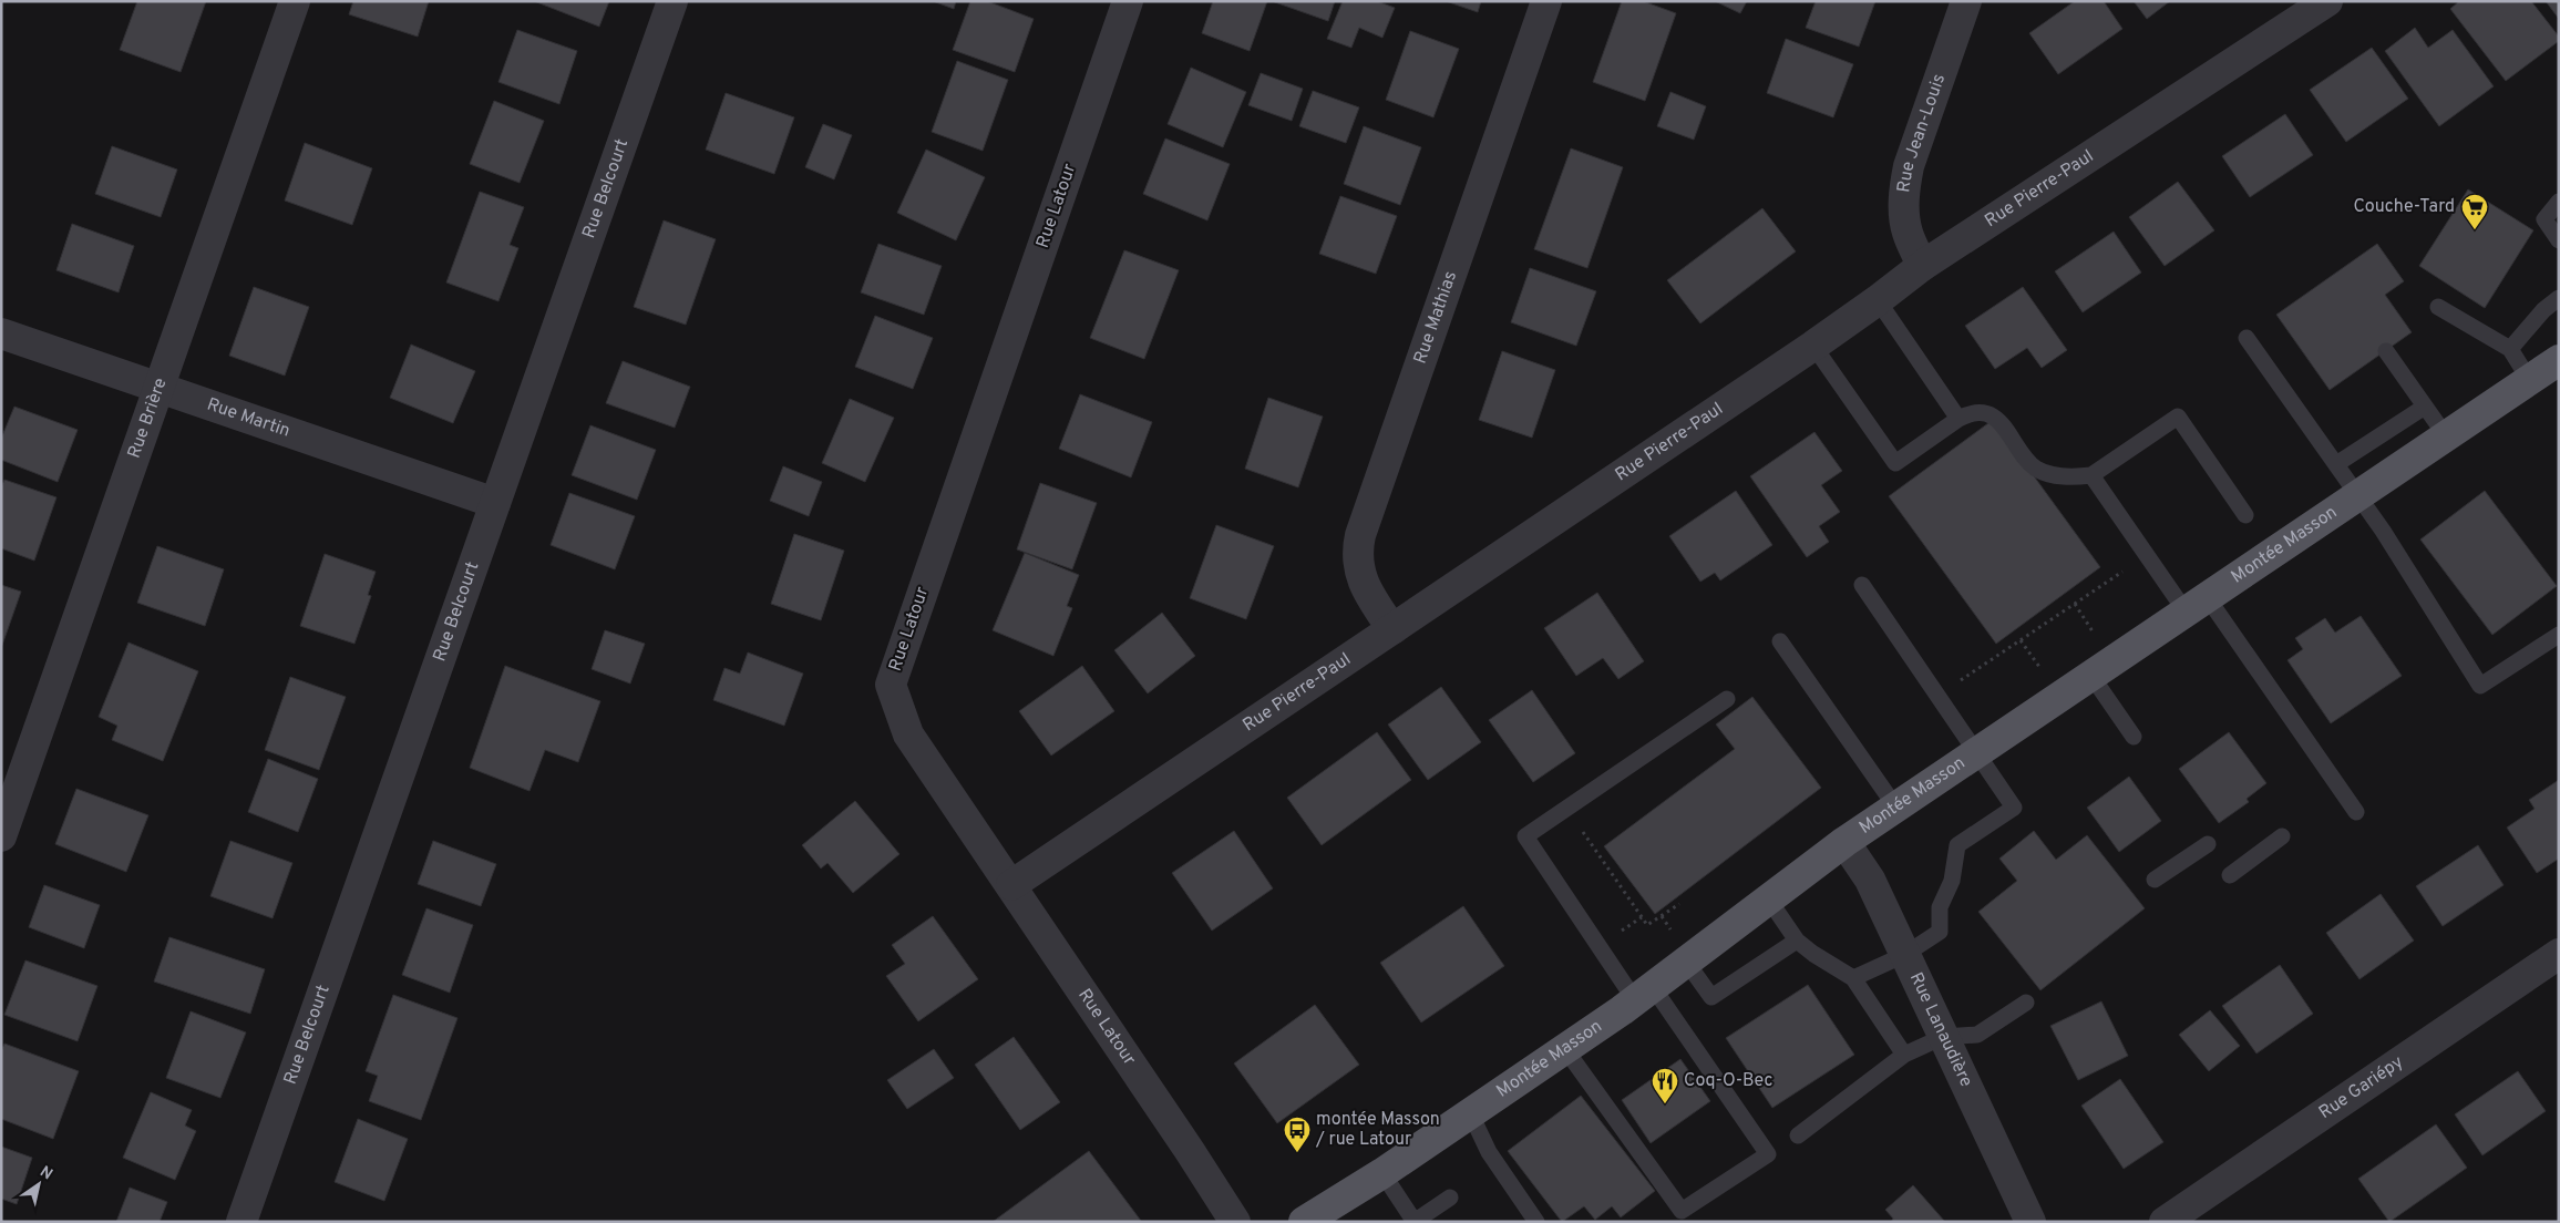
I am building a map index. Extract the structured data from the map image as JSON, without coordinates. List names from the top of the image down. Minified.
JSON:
{"streets":{"main road":["Montée Masson"],"street":["Rue Jean-Louis","Rue Belcourt","Rue Pierre-Paul","Rue Latour","Rue Mathias","Rue Brière","Rue Martin","Rue Lanaudière","Rue Gariépy"]},"crossings":[["Rue Jean-Louis","Rue Pierre-Paul"],["Rue Belcourt","Rue Martin"],["Rue Pierre-Paul","Rue Latour"],["Rue Pierre-Paul","Rue Mathias"],["Rue Brière","Rue Martin"],["Montée Masson","Rue Lanaudière"]],"places":{"supermarket":["Couche-Tard"],"restaurant":["Coq-O-Bec"],"bus stop":["montée Masson / rue Latour"]},"north":"top right"}
